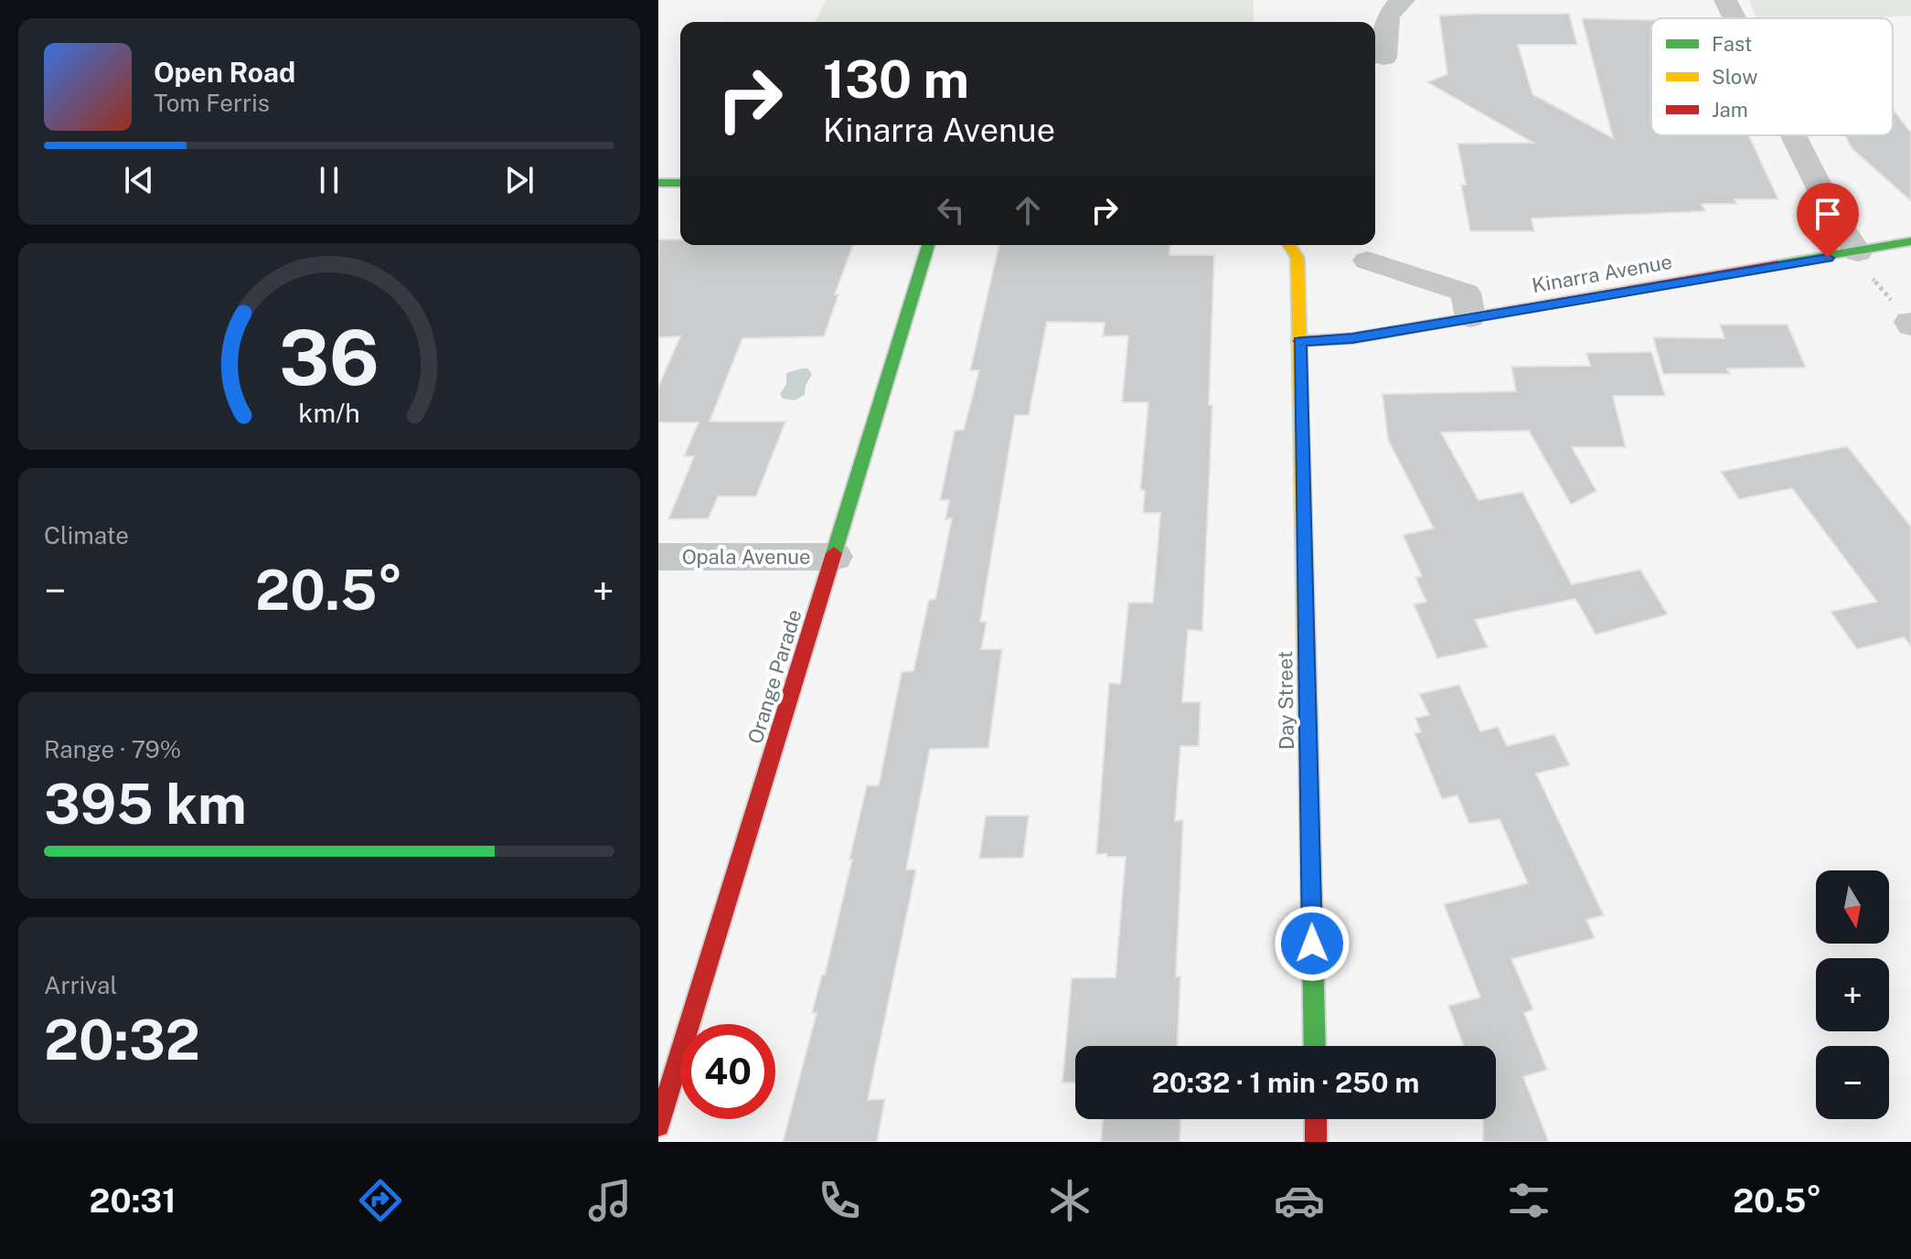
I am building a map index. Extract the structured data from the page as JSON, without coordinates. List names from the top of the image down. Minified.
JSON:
{"streets":{"street":["Kinarra Avenue","Opala Avenue","Orange Parade","Day Street"]},"crossings":[["Kinarra Avenue","Day Street"],["Opala Avenue","Orange Parade"]],"legend":["Fast","Slow","Jam"],"north":"bottom","page":{"turn":["130 m","Kinarra Avenue"],"song":["Open Road","Tom Ferris"],"tile":["Climate",["Range · 79%","395 km"],["Arrival","20:32"]],"heat":["−","20.5°","+"],"map_buttons":["+","−"],"limit":"40","trip":"20:32 · 1 min · 250 m","tabs":["20:31","20.5°"],"gauge":["36","km/h"]}}
